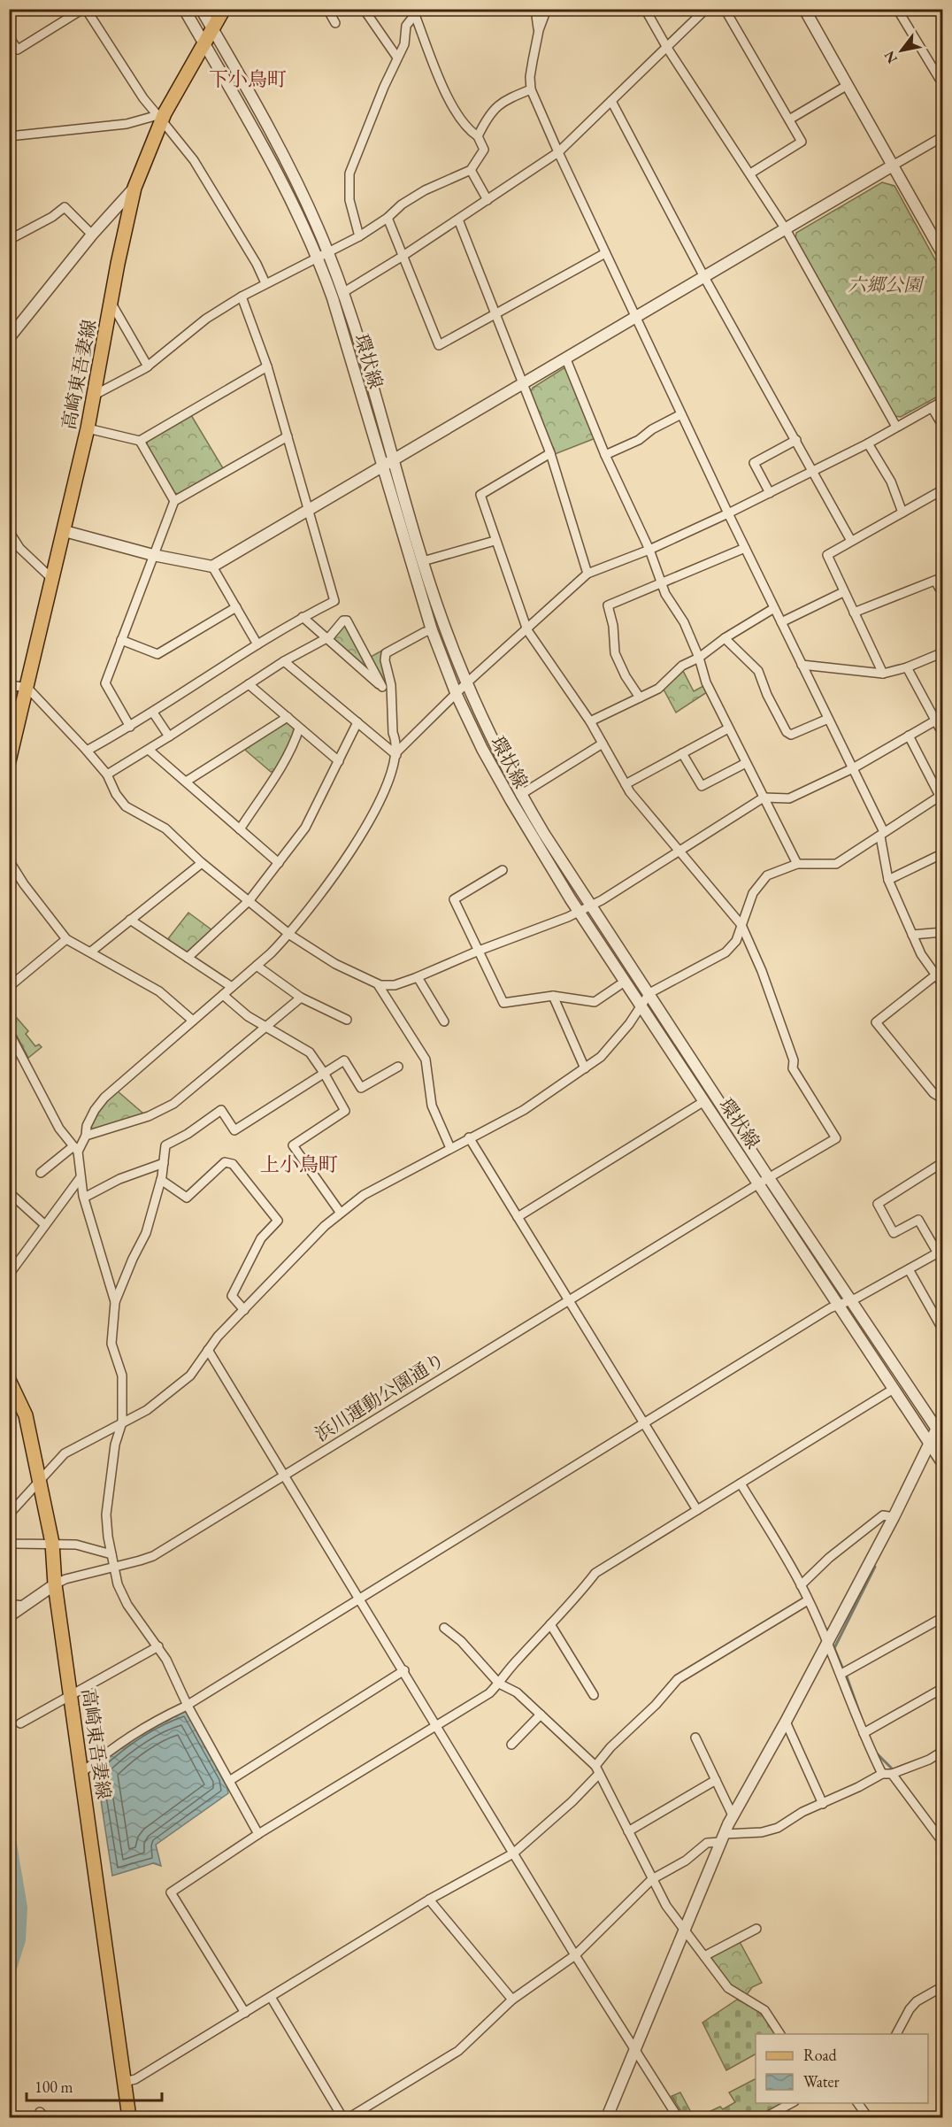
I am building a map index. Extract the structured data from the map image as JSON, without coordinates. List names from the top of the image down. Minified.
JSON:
{"streets":{"main road":["高崎東吾妻線"],"street":["環状線","浜川運動公園通り"]},"crossings":[["環状線","高崎東吾妻線"],["環状線","浜川運動公園通り"],["高崎東吾妻線","浜川運動公園通り"]],"districts":["下小鳥町","上小鳥町"],"parks":["六郷公園"],"legend":["Road","Water"],"scale_bar":"100 m","north":"bottom left"}
